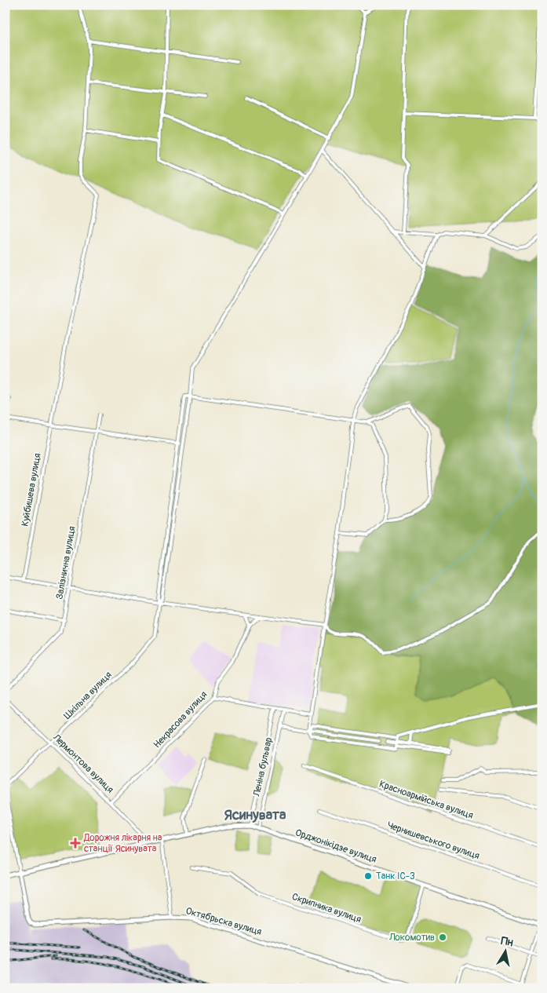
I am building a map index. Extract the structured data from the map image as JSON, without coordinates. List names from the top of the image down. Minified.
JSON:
{"streets":{"main road":["Орджонікідзе вулиця","Октябрьска вулиця"],"street":["Куйбишева вулиця","Залізнична вулиця","Шкільна вулиця","Некрасова вулиця","Лермонтова вулиця","Леніна бульвар","Красноармійська вулиця","Чернишевського вулиця","Скрипника вулиця"]},"crossings":[["Шкільна вулиця","Лермонтова вулиця"],["Некрасова вулиця","Лермонтова вулиця"],["Лермонтова вулиця","Орджонікідзе вулиця"],["Леніна бульвар","Орджонікідзе вулиця"],["Орджонікідзе вулиця","Скрипника вулиця"],["Орджонікідзе вулиця","Октябрьска вулиця"]],"districts":["Ясинувата"],"places":{"health":["Дорожня лікарня на станції Ясинувата"],"other":["Танк ІС-3","Локомотив"]},"north":"top"}
